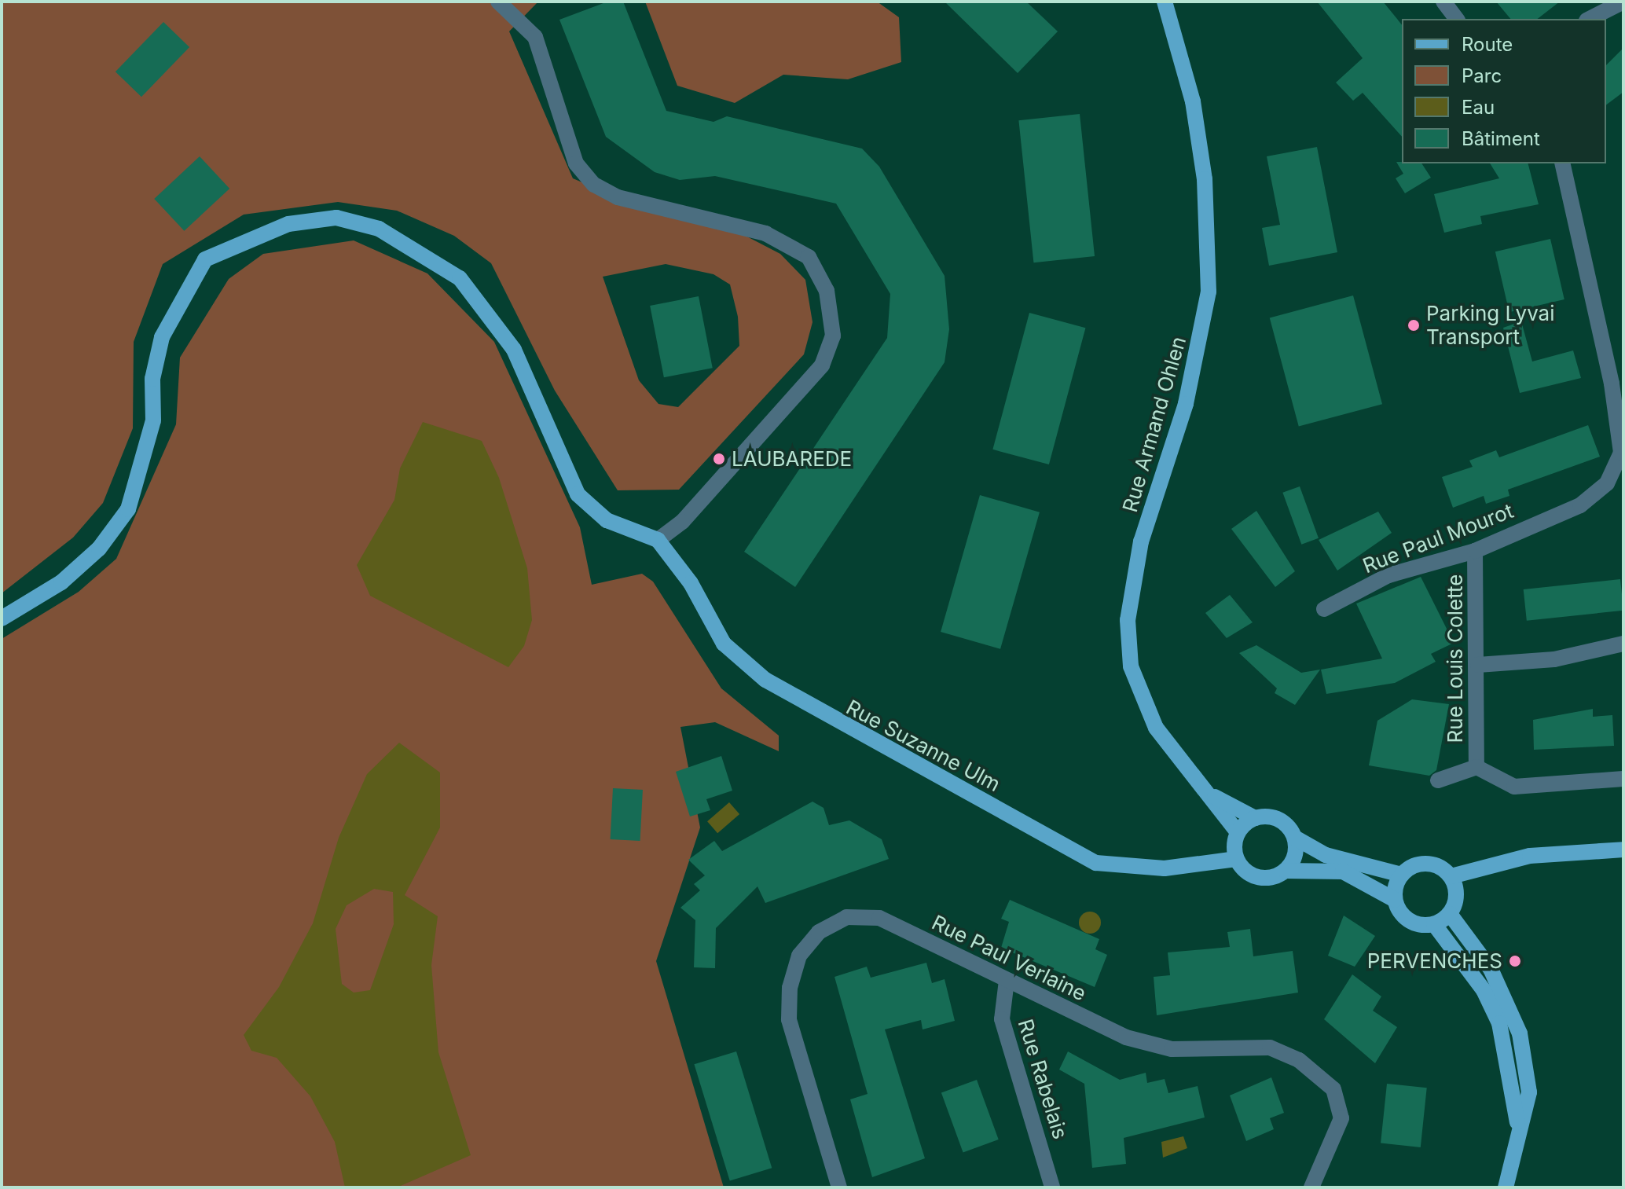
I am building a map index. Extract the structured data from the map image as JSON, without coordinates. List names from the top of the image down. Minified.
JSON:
{"streets":{"main road":["Rue Armand Ohlen","Rue Suzanne Ulm"],"street":["Rue Paul Mourot","Rue Louis Colette","Rue Paul Verlaine","Rue Rabelais"]},"crossings":[["Rue Armand Ohlen","Rue Suzanne Ulm"],["Rue Paul Mourot","Rue Louis Colette"],["Rue Paul Verlaine","Rue Rabelais"]],"places":["Parking Lyvai Transport","LAUBAREDE","PERVENCHES"],"legend":["Route","Parc","Eau","Bâtiment"]}
